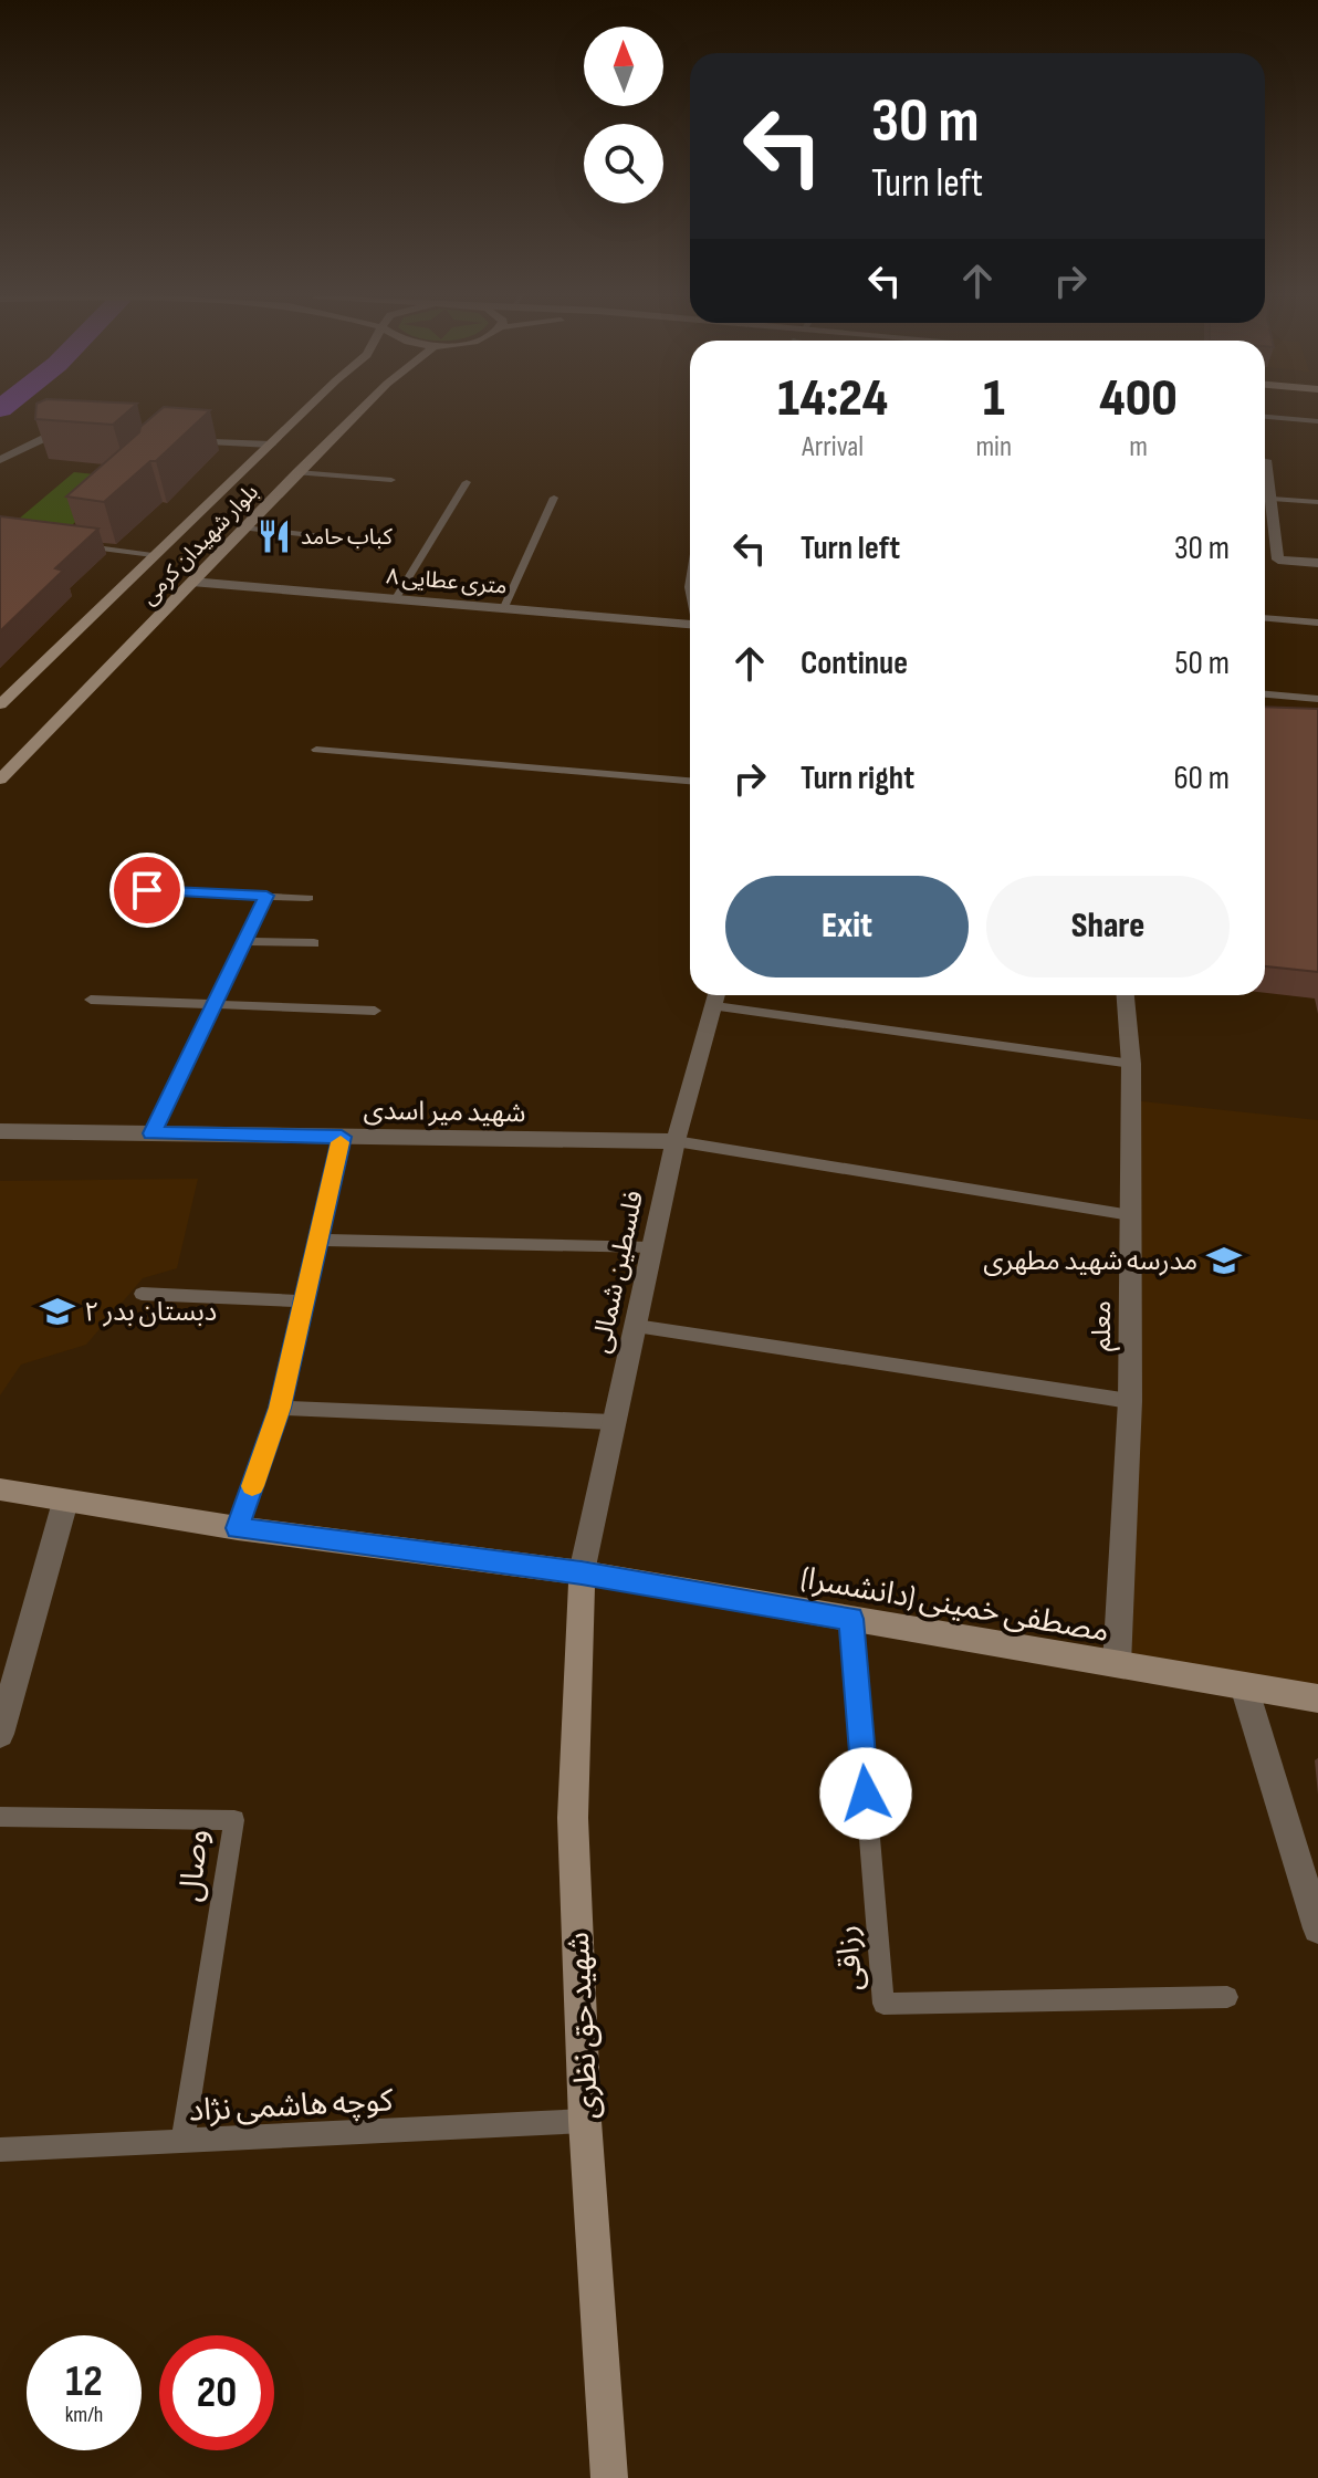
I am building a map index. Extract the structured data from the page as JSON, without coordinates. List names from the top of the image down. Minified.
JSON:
{"streets":{"main road":["بلوار شهیدان کرمی","مصطفی خمینی (دانشسرا)","شهید حق نظری"],"street":["۸ متری عطایی","شهید میر اسدی","فلسطین شمالی","معلم"],"lane":["وصال","رزاقی","کوچه هاشمی نژاد"]},"crossings":[["بلوار شهیدان کرمی","۸ متری عطایی"],["شهید میر اسدی","فلسطین شمالی"],["فلسطین شمالی","مصطفی خمینی (دانشسرا)"],["فلسطین شمالی","شهید حق نظری"],["معلم","مصطفی خمینی (دانشسرا)"],["مصطفی خمینی (دانشسرا)","رزاقی"],["مصطفی خمینی (دانشسرا)","شهید حق نظری"],["وصال","کوچه هاشمی نژاد"],["شهید حق نظری","کوچه هاشمی نژاد"]],"places":{"restaurant":["کباب حامد"],"school or university":["مدرسه شهید مطهری","دبستان بدر ۲"]},"north":"top","page":{"turn":["30 m","Turn left"],"eta":["14:24","Arrival","1","min","400","m"],"list":[{"name":"Turn left","value":"30 m"},{"name":"Continue","value":"50 m"},{"name":"Turn right","value":"60 m"}],"buttons":["Exit","Share"],"speed":"12 km/h","limit":"20"}}
